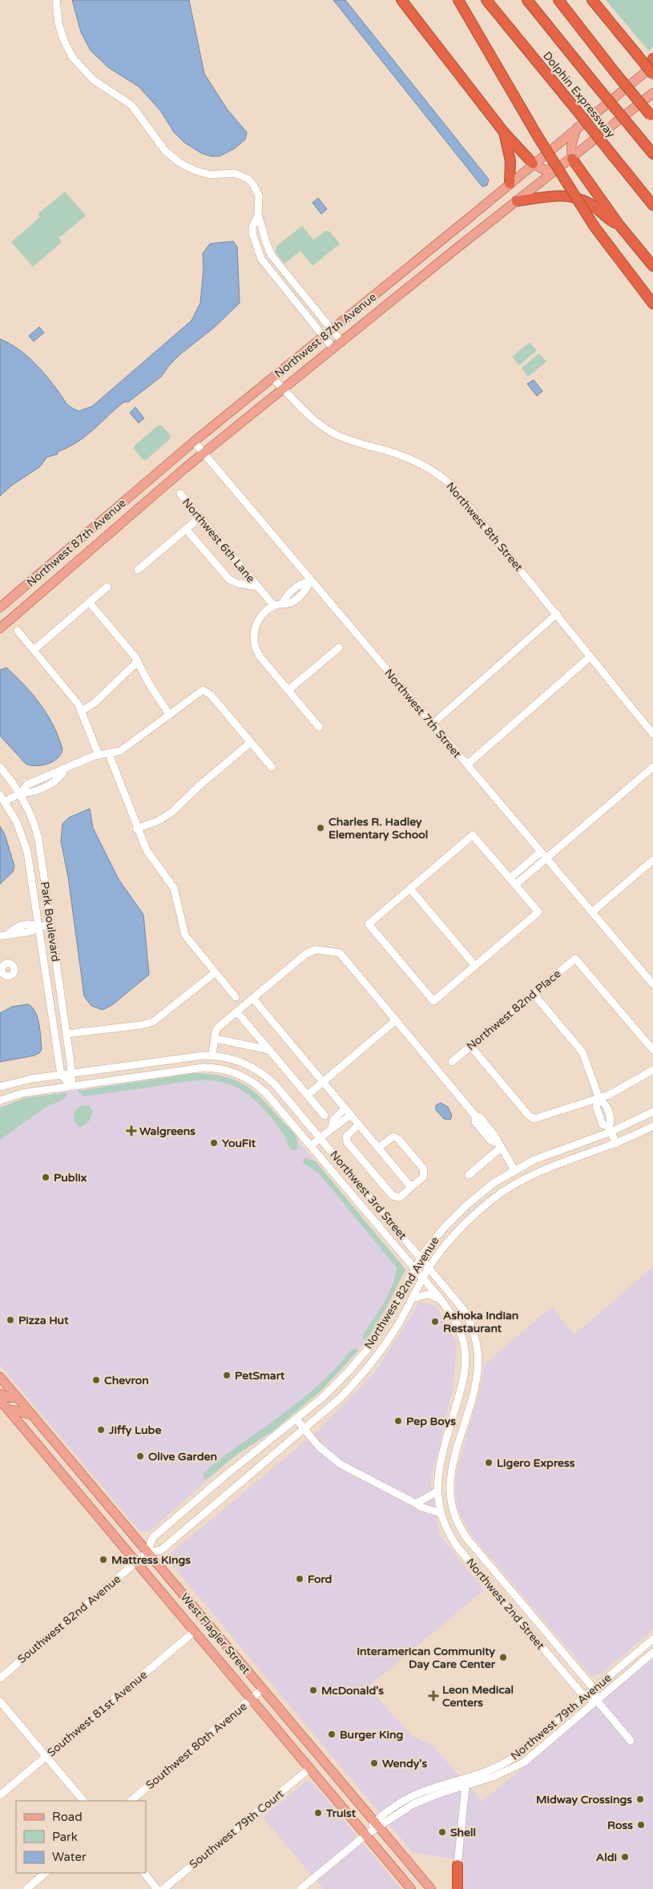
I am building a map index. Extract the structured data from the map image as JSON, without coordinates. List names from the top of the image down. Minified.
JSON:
{"streets":{"highway":["Dolphin Expressway"],"main road":["Northwest 87th Avenue","West Flagler Street"],"street":["Northwest 8th Street","Northwest 6th Lane","Northwest 7th Street","Park Boulevard","Northwest 82nd Place","Northwest 3rd Street","Northwest 82nd Avenue","Northwest 2nd Street","Southwest 82nd Avenue","Southwest 81st Avenue","Northwest 79th Avenue","Southwest 80th Avenue","Southwest 79th Court"]},"crossings":[["Northwest 87th Avenue","Northwest 8th Street"],["Northwest 87th Avenue","Northwest 7th Street"],["Park Boulevard","Northwest 3rd Street"],["Northwest 3rd Street","Northwest 82nd Avenue"],["Northwest 3rd Street","Northwest 2nd Street"],["Northwest 82nd Avenue","Southwest 82nd Avenue"],["Northwest 82nd Avenue","West Flagler Street"],["Northwest 2nd Street","Northwest 79th Avenue"],["Southwest 82nd Avenue","West Flagler Street"],["West Flagler Street","Southwest 81st Avenue"],["West Flagler Street","Northwest 79th Avenue"],["West Flagler Street","Southwest 80th Avenue"],["West Flagler Street","Southwest 79th Court"]],"places":{"other":["Charles R. Hadley Elementary School","YouFit","Publix","Pizza Hut","Ashoka Indian Restaurant","PetSmart","Chevron","Pep Boys","Jiffy Lube","Olive Garden","Ligero Express","Mattress Kings","Ford","Interamerican Community Day Care Center","McDonald's","Burger King","Wendy's","Midway Crossings","Truist","Ross","Shell","Aldi"],"health":["Walgreens","Leon Medical Centers"]},"legend":["Road","Park","Water"]}
